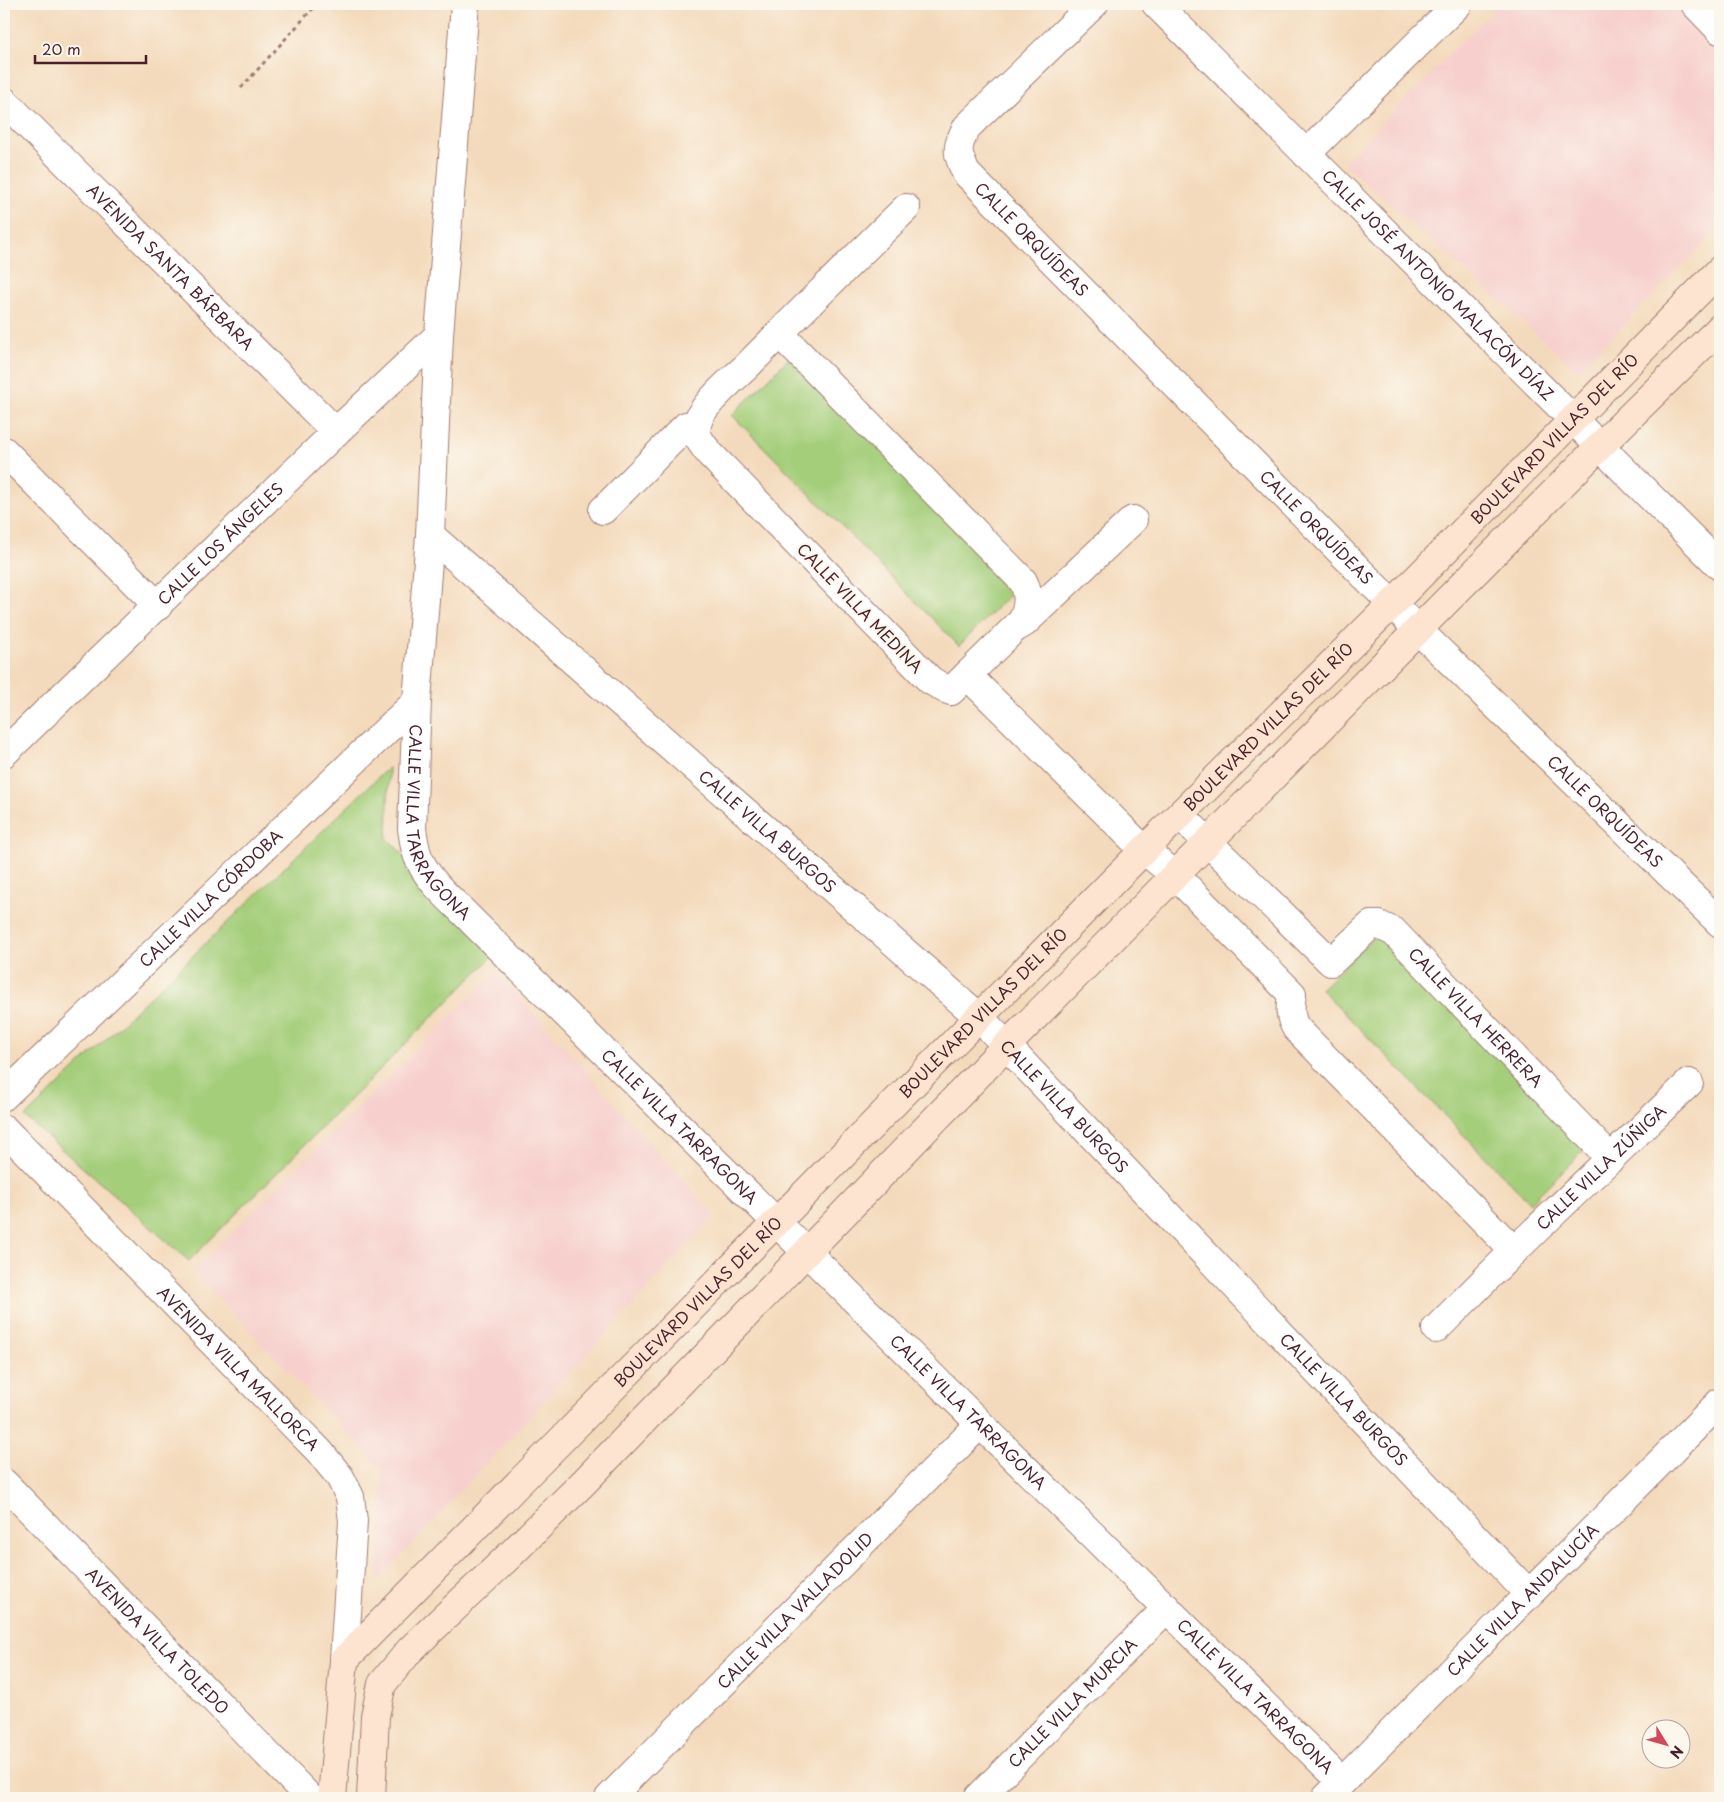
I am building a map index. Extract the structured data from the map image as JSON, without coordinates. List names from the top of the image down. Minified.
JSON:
{"streets":{"street":["CALLE ORQUÍDEAS","AVENIDA SANTA BÁRBARA","CALLE JOSÉ ANTONIO MALACÓN DÍAZ","BOULEVARD VILLAS DEL RÍO","CALLE LOS ÁNGELES","CALLE VILLA MEDINA","CALLE VILLA TARRAGONA","CALLE VILLA BURGOS","CALLE VILLA CÓRDOBA","CALLE VILLA HERRERA","CALLE VILLA ZÚÑIGA","AVENIDA VILLA MALLORCA","CALLE VILLA ANDALUCÍA","CALLE VILLA VALLADOLID","AVENIDA VILLA TOLEDO","CALLE VILLA MURCIA"]},"crossings":[["CALLE ORQUÍDEAS","BOULEVARD VILLAS DEL RÍO"],["AVENIDA SANTA BÁRBARA","CALLE LOS ÁNGELES"],["CALLE JOSÉ ANTONIO MALACÓN DÍAZ","BOULEVARD VILLAS DEL RÍO"],["BOULEVARD VILLAS DEL RÍO","CALLE VILLA TARRAGONA"],["BOULEVARD VILLAS DEL RÍO","CALLE VILLA BURGOS"],["BOULEVARD VILLAS DEL RÍO","AVENIDA VILLA MALLORCA"],["CALLE LOS ÁNGELES","CALLE VILLA TARRAGONA"],["CALLE VILLA TARRAGONA","CALLE VILLA BURGOS"],["CALLE VILLA TARRAGONA","CALLE VILLA CÓRDOBA"],["CALLE VILLA TARRAGONA","CALLE VILLA ANDALUCÍA"],["CALLE VILLA TARRAGONA","CALLE VILLA VALLADOLID"],["CALLE VILLA TARRAGONA","CALLE VILLA MURCIA"],["CALLE VILLA BURGOS","CALLE VILLA ANDALUCÍA"],["CALLE VILLA HERRERA","CALLE VILLA ZÚÑIGA"]],"scale_bar":"20 m","north":"bottom right"}
